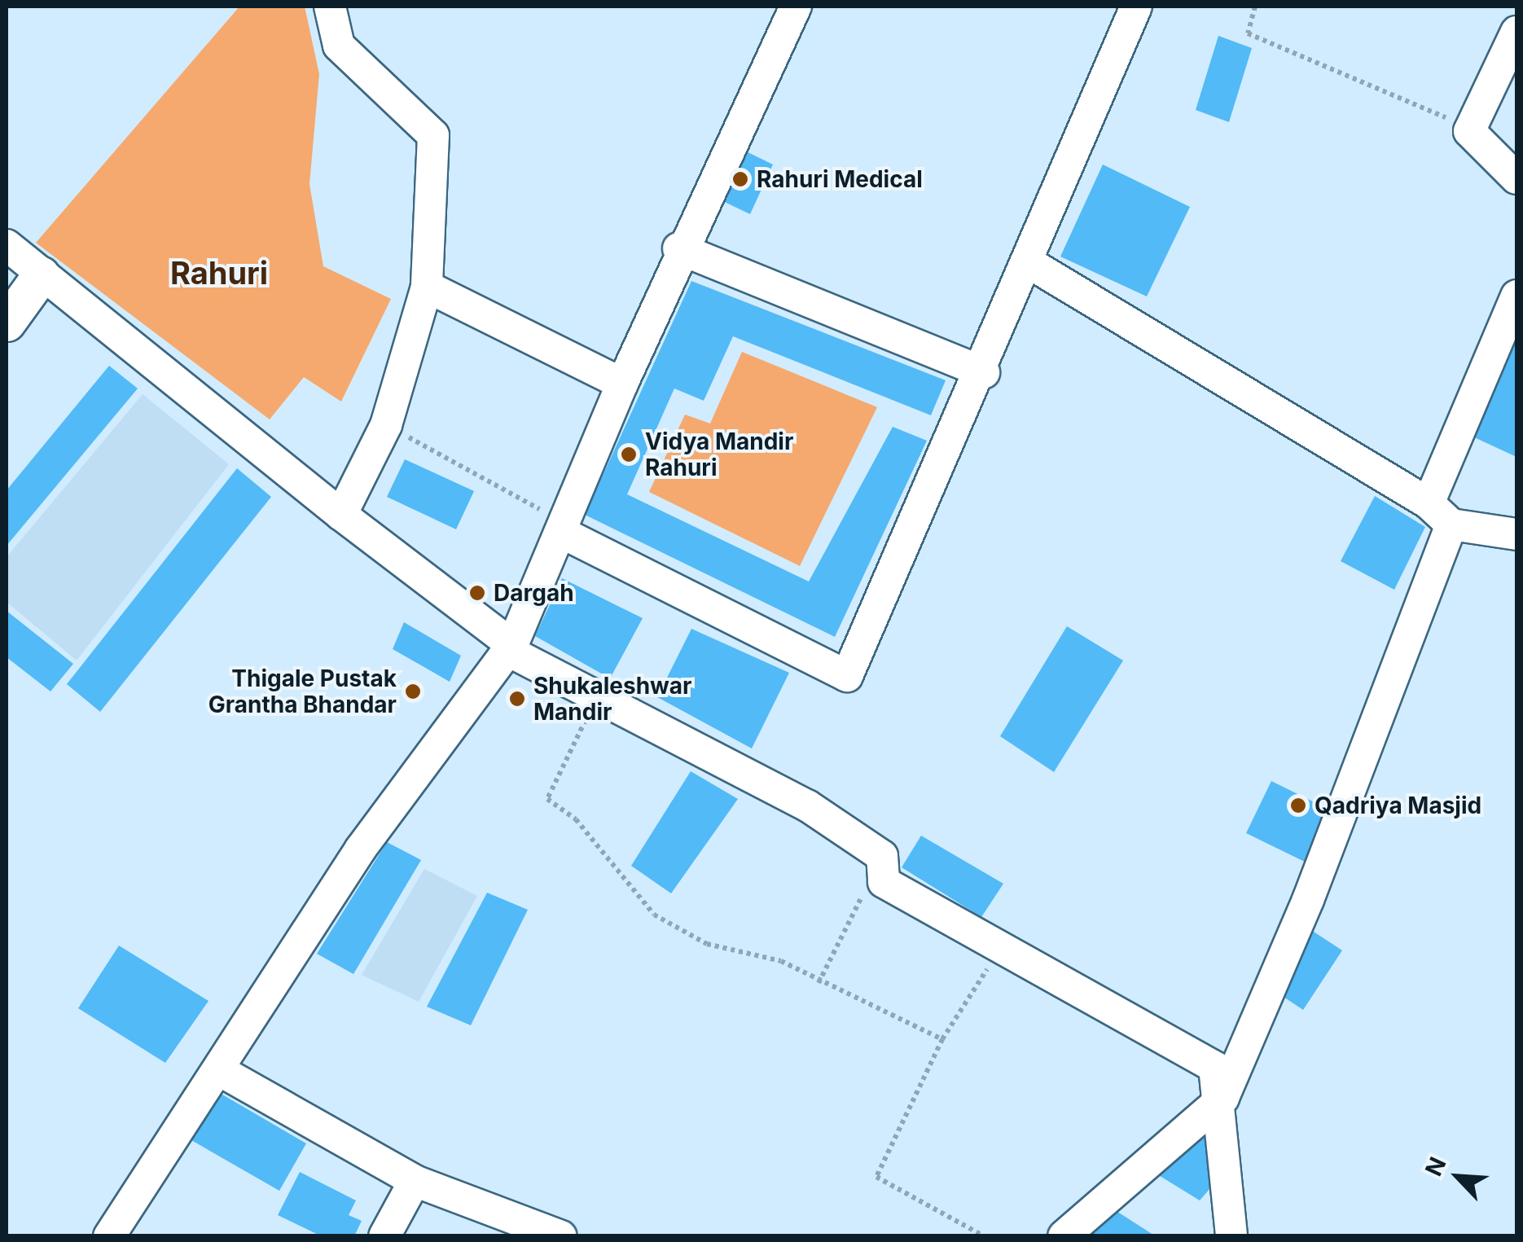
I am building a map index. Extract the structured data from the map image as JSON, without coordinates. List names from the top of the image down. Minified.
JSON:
{"districts":["Rahuri"],"places":["Rahuri Medical","Vidya Mandir Rahuri","Dargah","Thigale Pustak Grantha Bhandar","Shukaleshwar Mandir","Qadriya Masjid"],"north":"top left"}
